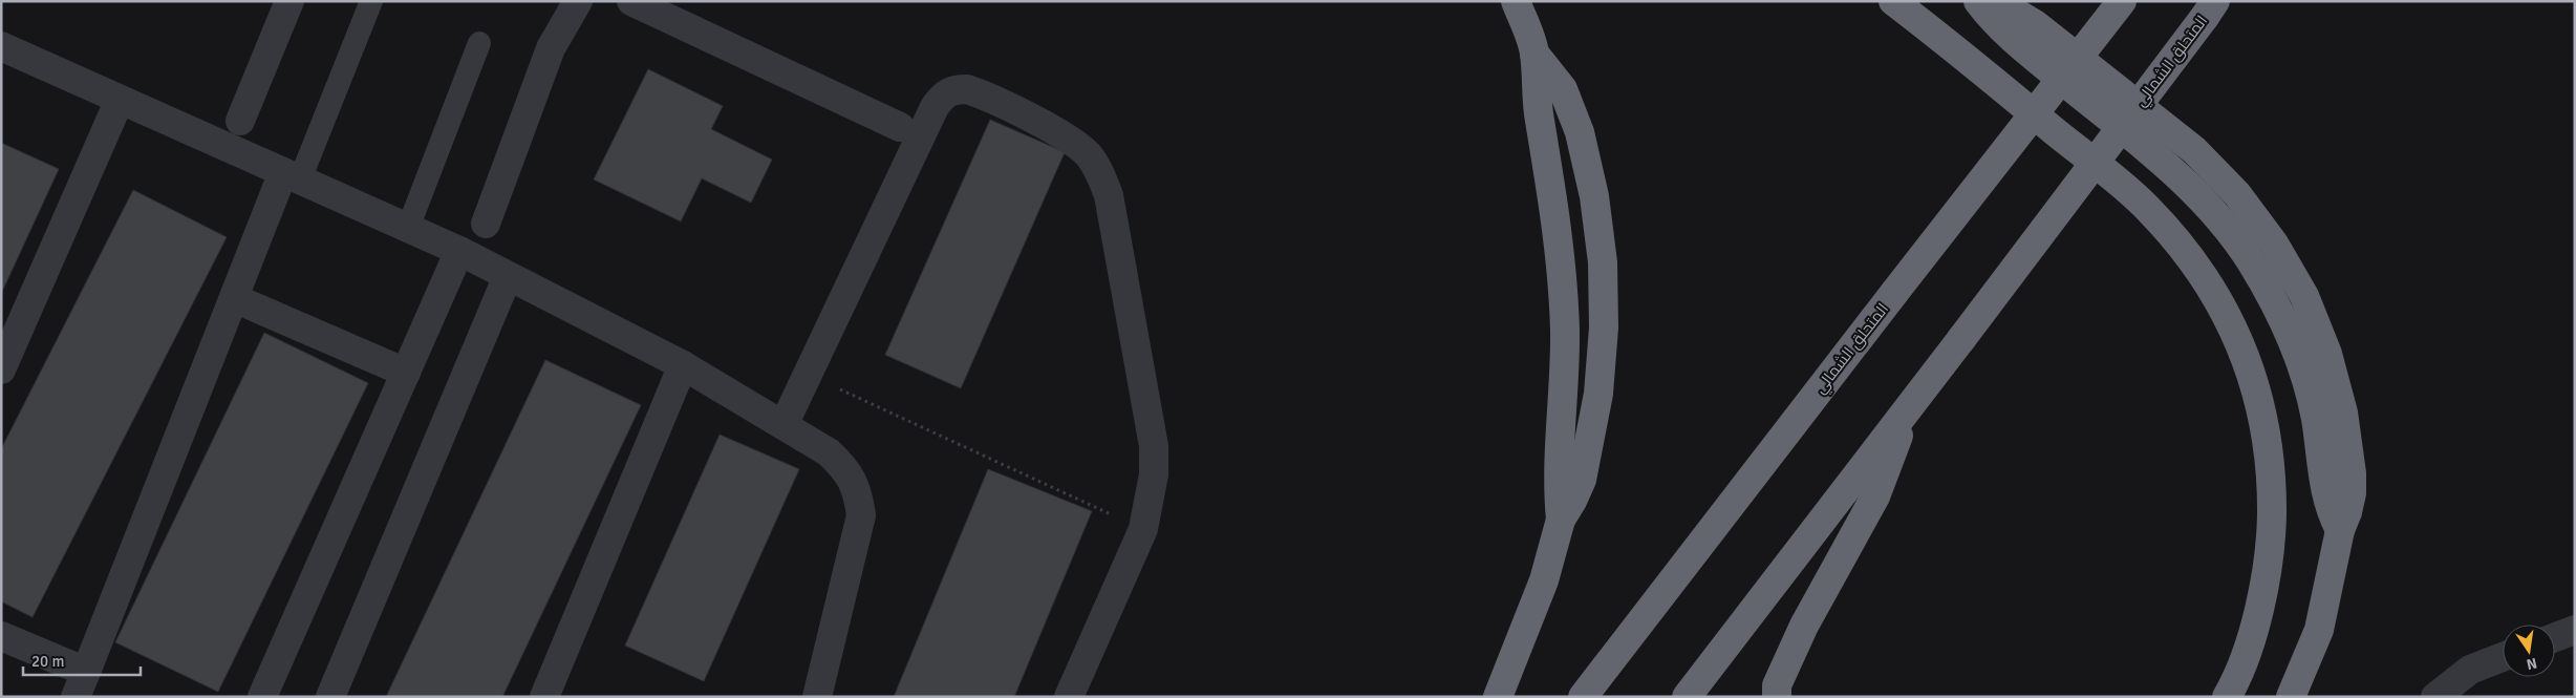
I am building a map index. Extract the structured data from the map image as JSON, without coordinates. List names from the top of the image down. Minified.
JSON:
{"streets":{"highway":["المتحلق الشمالي"]},"scale_bar":"20 m","north":"bottom"}
